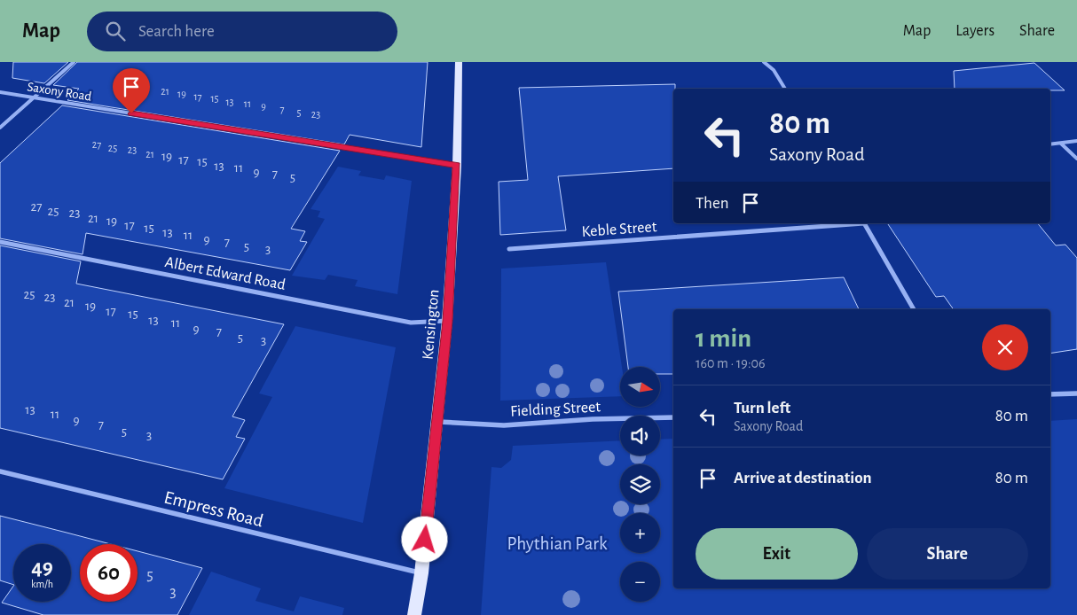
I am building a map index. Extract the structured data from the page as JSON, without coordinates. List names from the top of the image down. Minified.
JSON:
{"streets":{"main road":["Kensington"],"street":["Saxony Road","Keble Street","Albert Edward Road","Fielding Street","Empress Road"]},"crossings":[["Saxony Road","Kensington"],["Albert Edward Road","Kensington"],["Kensington","Fielding Street"],["Kensington","Empress Road"]],"parks":["Phythian Park"],"house_numbers":["21","19","17","15","13","11","9","7","5","23","27","25","23","21","19","17","15","13","11","9","7","5","27","25","23","21","19","17","15","13","11","9","7","5","3","25","23","21","19","17","15","13","11","9","7","5","3","13","11","9","7","5","3","5","3"],"north":"right","page":{"header":"Map","search":"Search here","nav":["Map","Layers","Share"],"turn":["80 m","Saxony Road"],"then":"Then","heading":["1 min","160 m · 19:06"],"map_buttons":["+","−"],"list":[{"name":"Turn left","note":"Saxony Road","value":"80 m"},{"name":"Arrive at destination","value":"80 m"}],"buttons":["Exit","Share"],"speed":"49 km/h","limit":"60"}}
